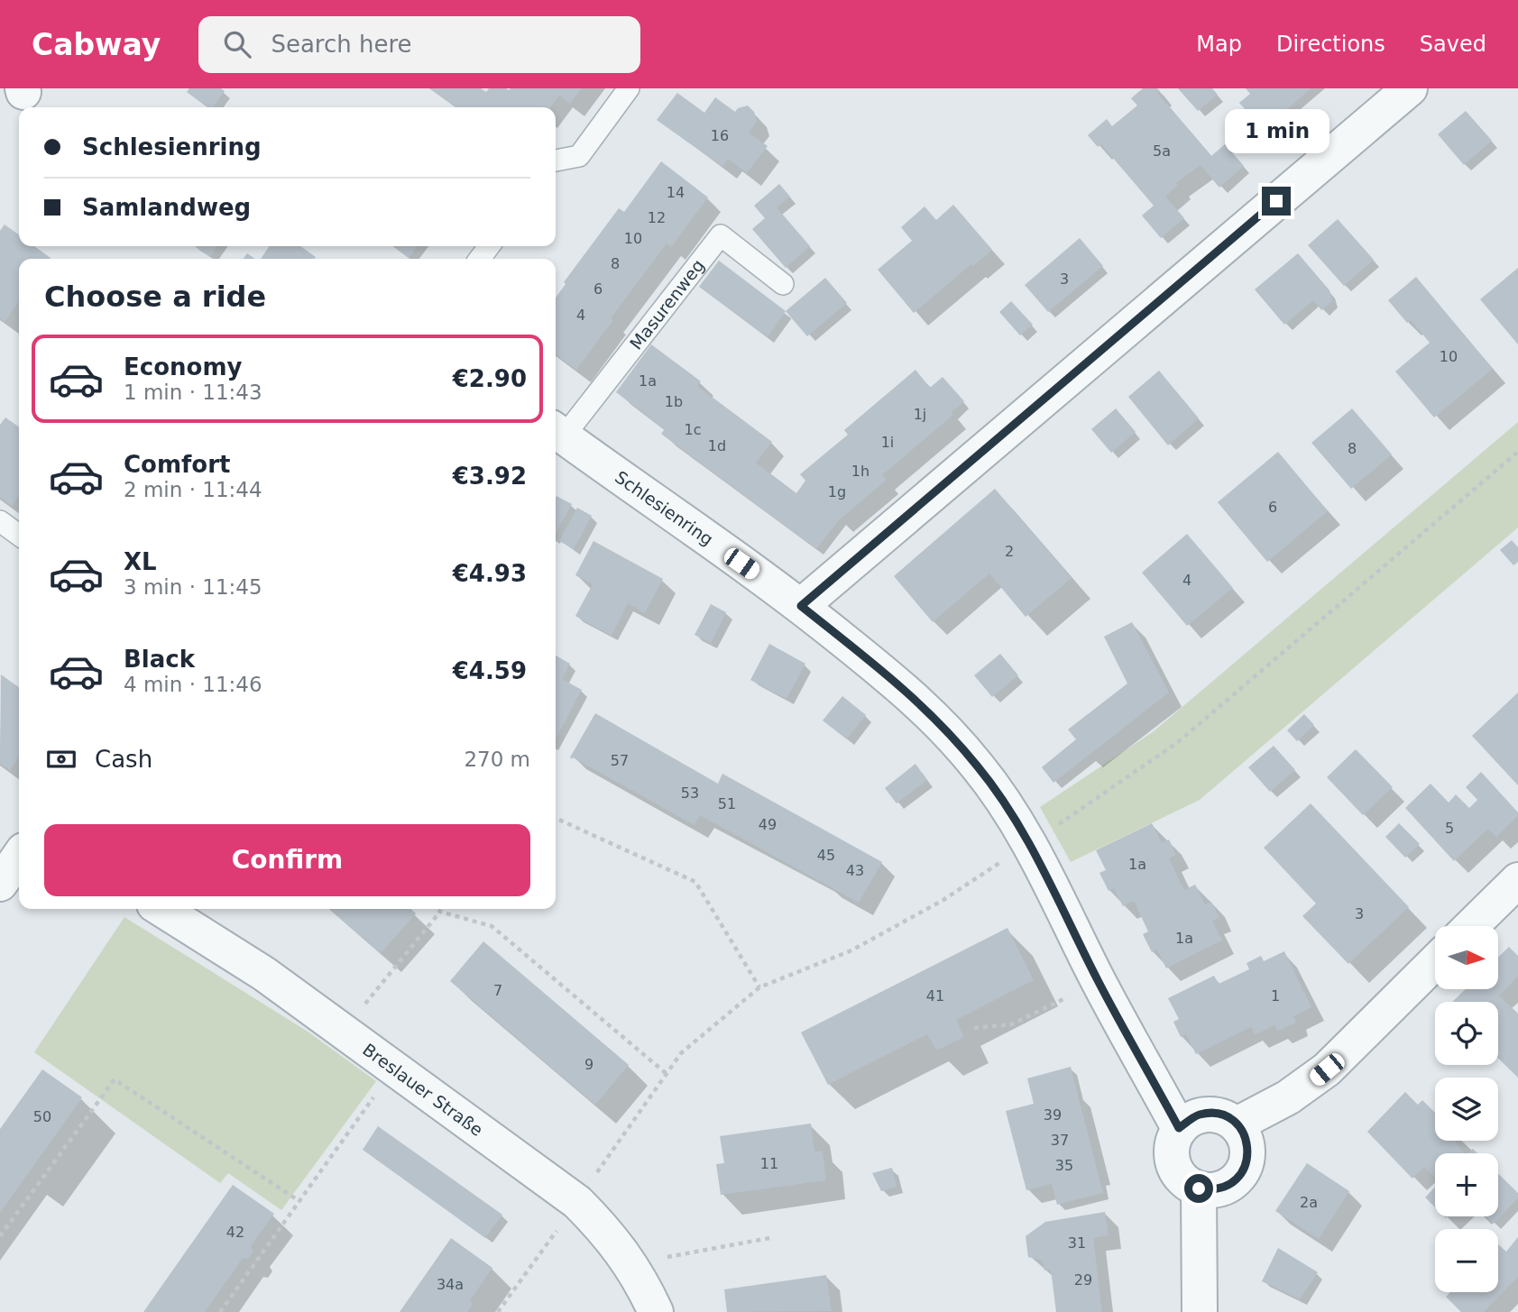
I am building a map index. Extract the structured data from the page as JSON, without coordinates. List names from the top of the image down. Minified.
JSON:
{"streets":{"street":["Schlesienring","Breslauer Straße"],"lane":["Masurenweg"]},"crossings":[["Masurenweg","Schlesienring"]],"house_numbers":["16","5a","14","12","10","8","3","6","4","10","1a","1b","1j","1c","1i","1d","8","1h","1g","6","2","4","57","53","51","49","5","45","1a","43","3","1a","7","41","1","9","39","50","37","11","35","2a","42","31","29","34a"],"north":"right","page":{"header":"Cabway","search":"Search here","nav":["Map","Directions","Saved"],"banner":["Schlesienring","Samlandweg"],"bubble":"1 min","heading":"Choose a ride","list":[{"name":"Economy","note":"1 min · 11:43","value":"€2.90"},{"name":"Comfort","note":"2 min · 11:44","value":"€3.92"},{"name":"XL","note":"3 min · 11:45","value":"€4.93"},{"name":"Black","note":"4 min · 11:46","value":"€4.59"}],"pay":["Cash","270 m"],"buttons":"Confirm","map_buttons":["+","−"]}}
